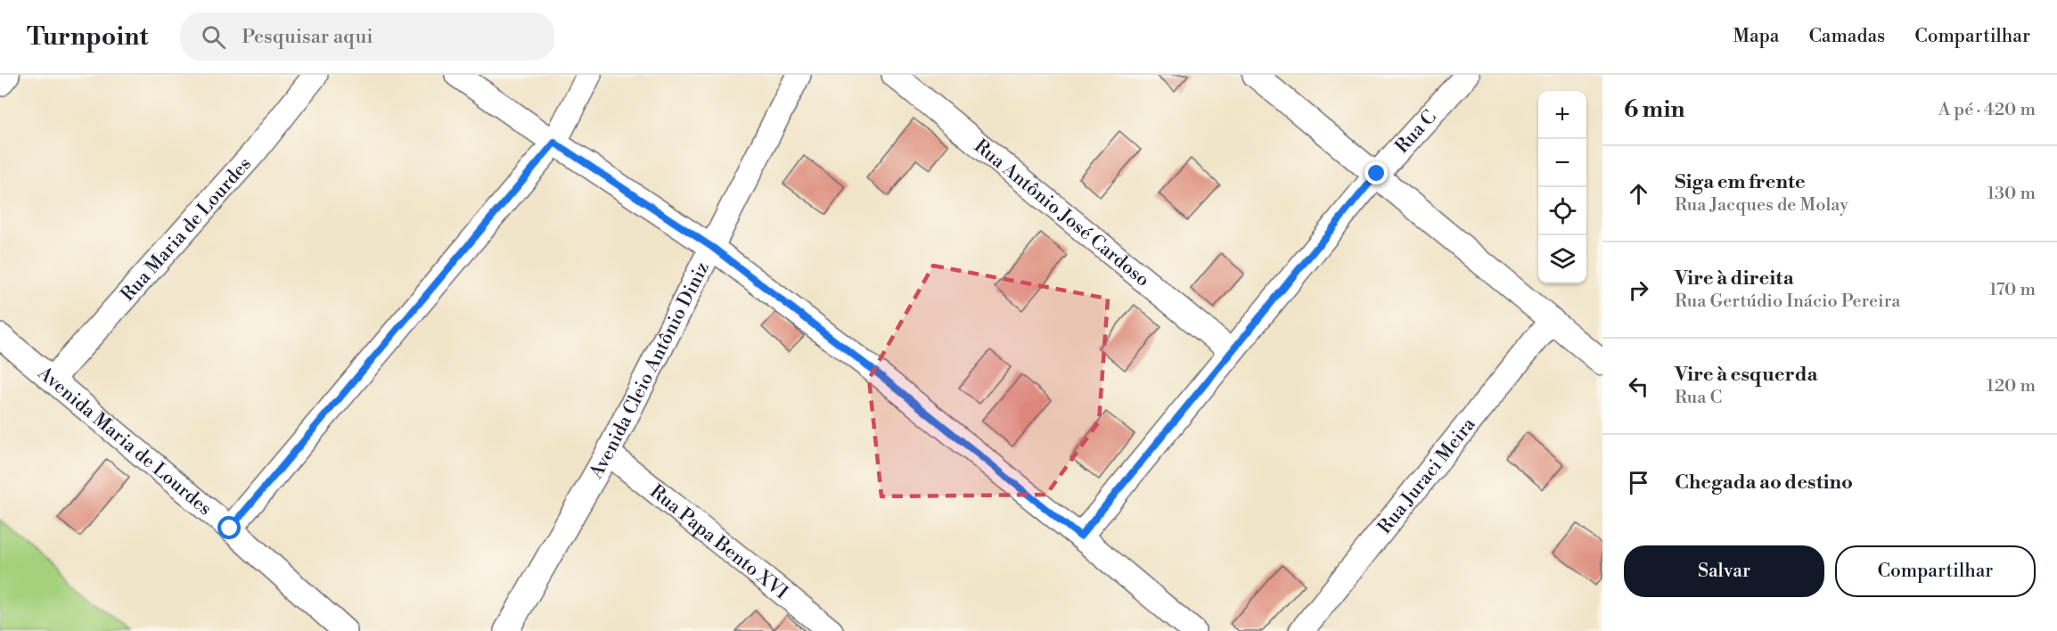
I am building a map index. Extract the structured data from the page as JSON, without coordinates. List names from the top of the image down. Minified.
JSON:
{"streets":{"street":["Rua C","Rua Antônio José Cardoso","Rua Maria de Lourdes","Avenida Cleio Antônio Diniz","Avenida Maria de Lourdes","Rua Juraci Meira","Rua Papa Bento XVI"]},"crossings":[["Rua C","Rua Antônio José Cardoso"],["Rua Maria de Lourdes","Avenida Maria de Lourdes"],["Avenida Cleio Antônio Diniz","Rua Papa Bento XVI"]],"page":{"header":"Turnpoint","search":"Pesquisar aqui","nav":["Mapa","Camadas","Compartilhar"],"heading":["6 min","A pé · 420 m"],"map_buttons":["+","−"],"list":[["Siga em frente","Rua Jacques de Molay","130 m"],["Vire à direita","Rua Gertúdio Inácio Pereira","170 m"],["Vire à esquerda","Rua C","120 m"],"Chegada ao destino"],"buttons":["Salvar","Compartilhar"]}}
